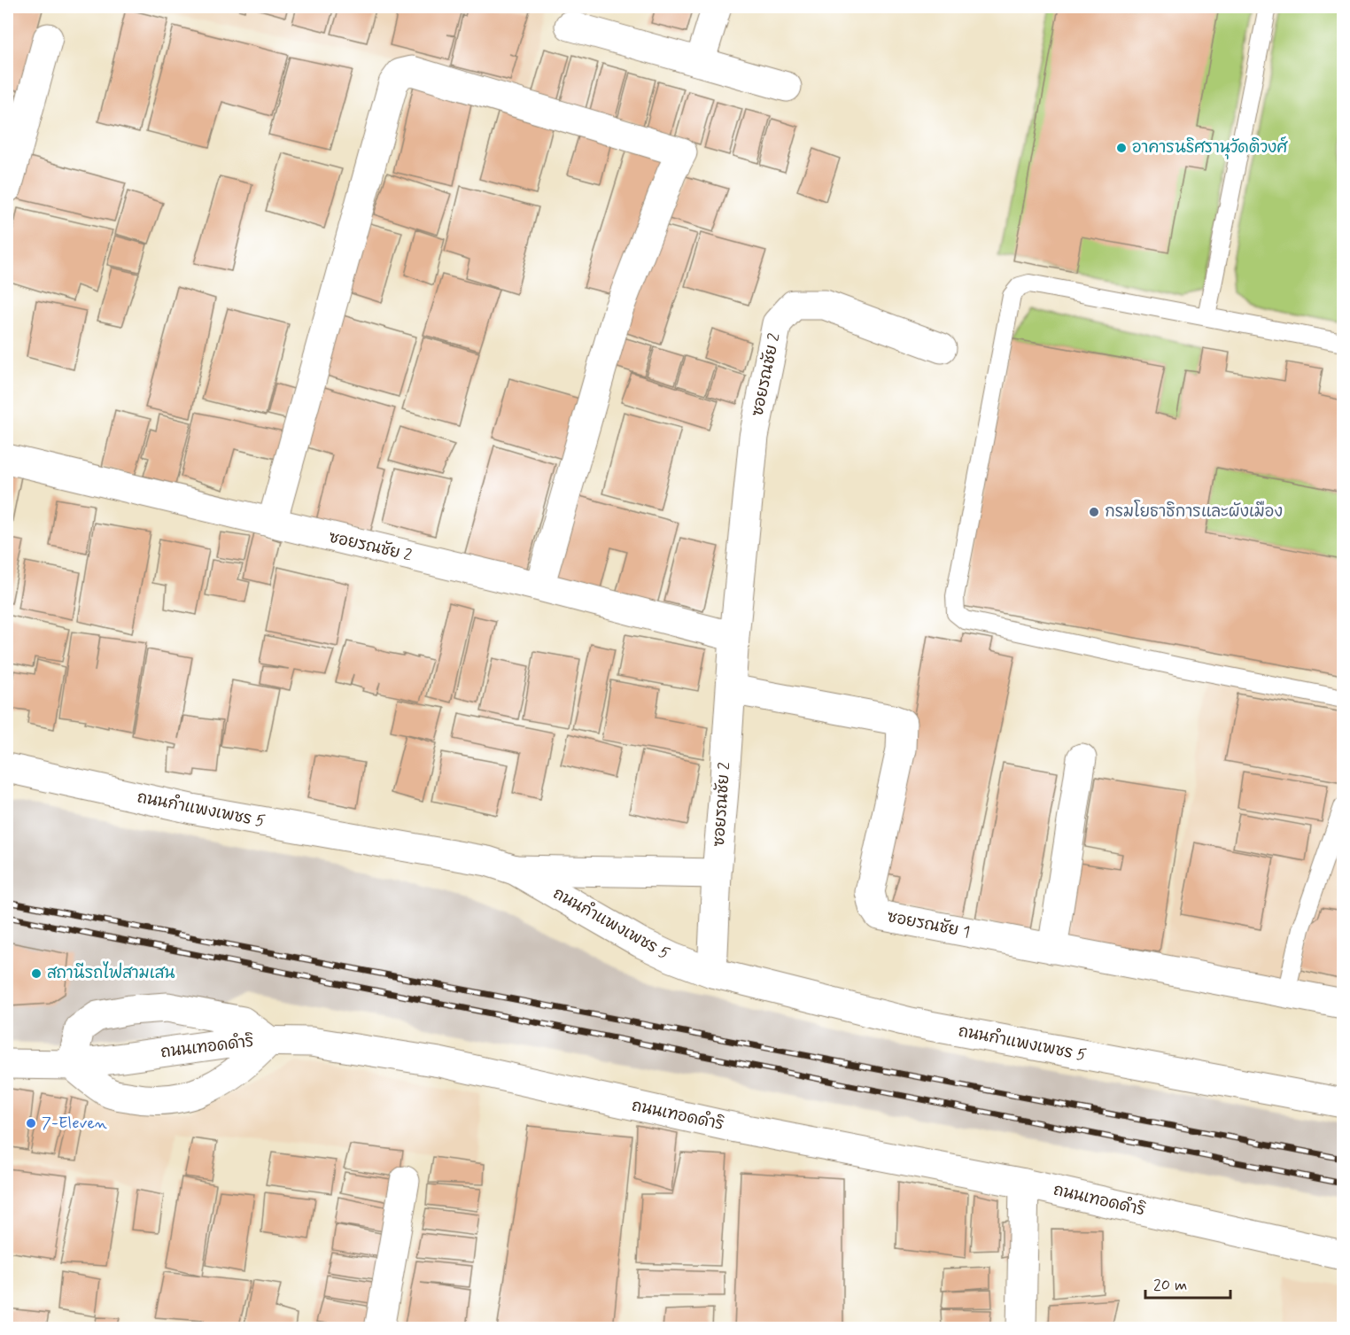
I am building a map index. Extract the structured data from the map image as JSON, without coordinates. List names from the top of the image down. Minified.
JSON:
{"streets":{"street":["ซอยรณชัย 2","ถนนกำแพงเพชร 5","ซอยรณชัย 1","ถนนเทอดดำริ"]},"crossings":[["ซอยรณชัย 2","ถนนกำแพงเพชร 5"],["ซอยรณชัย 2","ซอยรณชัย 1"]],"places":["อาคารนริศรานุวัดติวงศ์","กรมโยธาธิการและผังเมือง","สถานีรถไฟสามเสน","7-Eleven"],"scale_bar":"20 m"}
